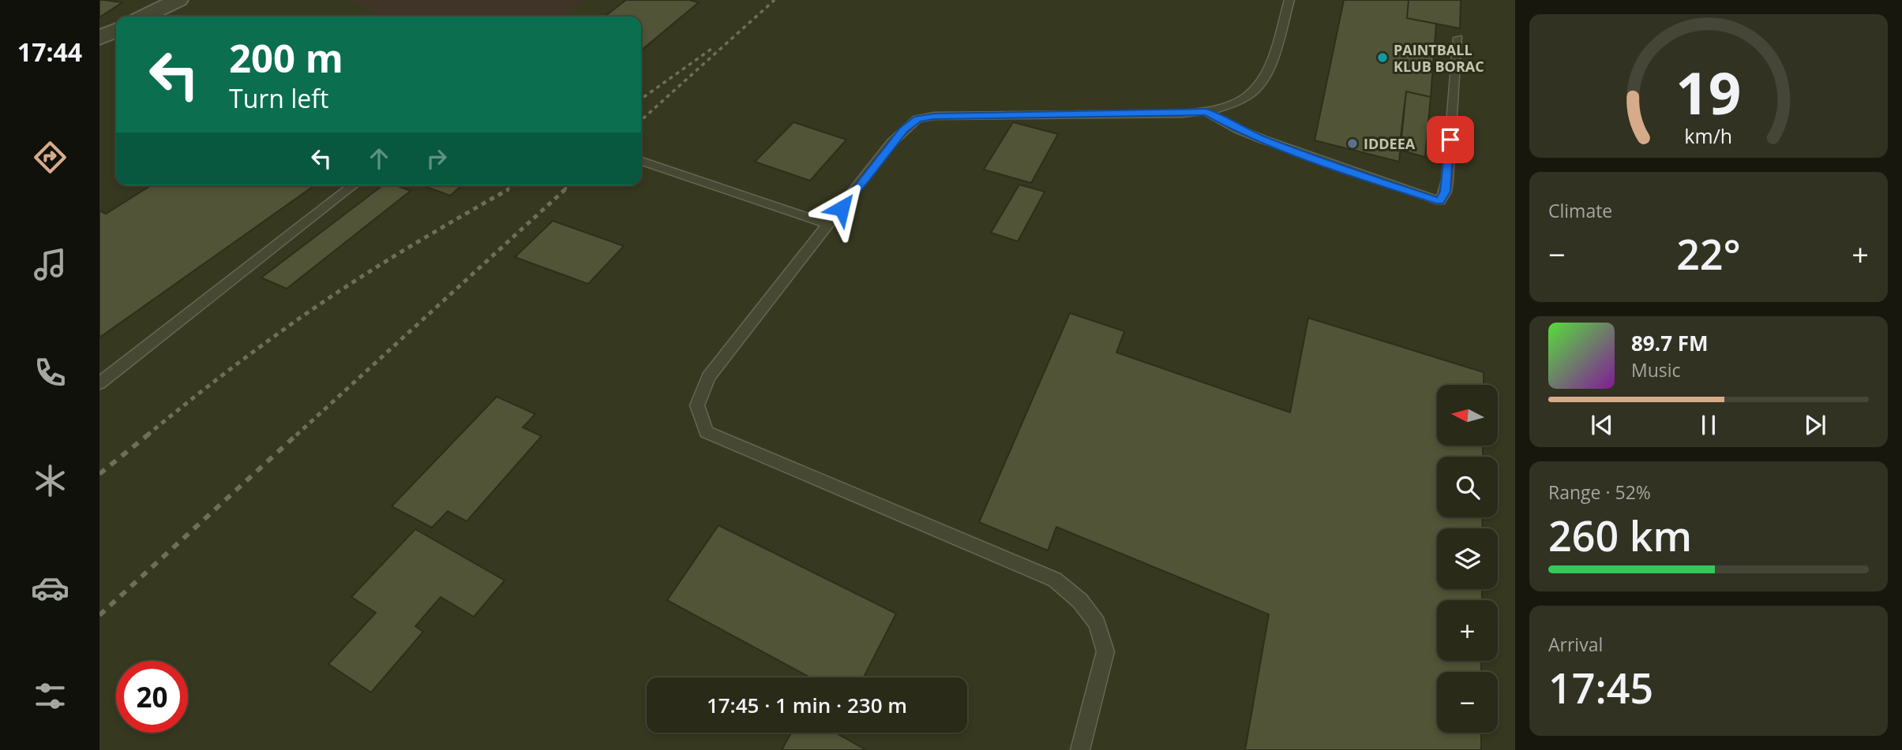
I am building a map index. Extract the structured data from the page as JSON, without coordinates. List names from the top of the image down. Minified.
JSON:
{"places":["PAINTBALL KLUB BORAC","IDDEEA"],"north":"left","page":{"tabs":"17:44","turn":["200 m","Turn left"],"tile":["Climate",["Range · 52%","260 km"],["Arrival","17:45"]],"heat":["−","22°","+"],"song":["89.7 FM","Music"],"map_buttons":["+","−"],"limit":"20","trip":"17:45 · 1 min · 230 m","gauge":["19","km/h"]}}
